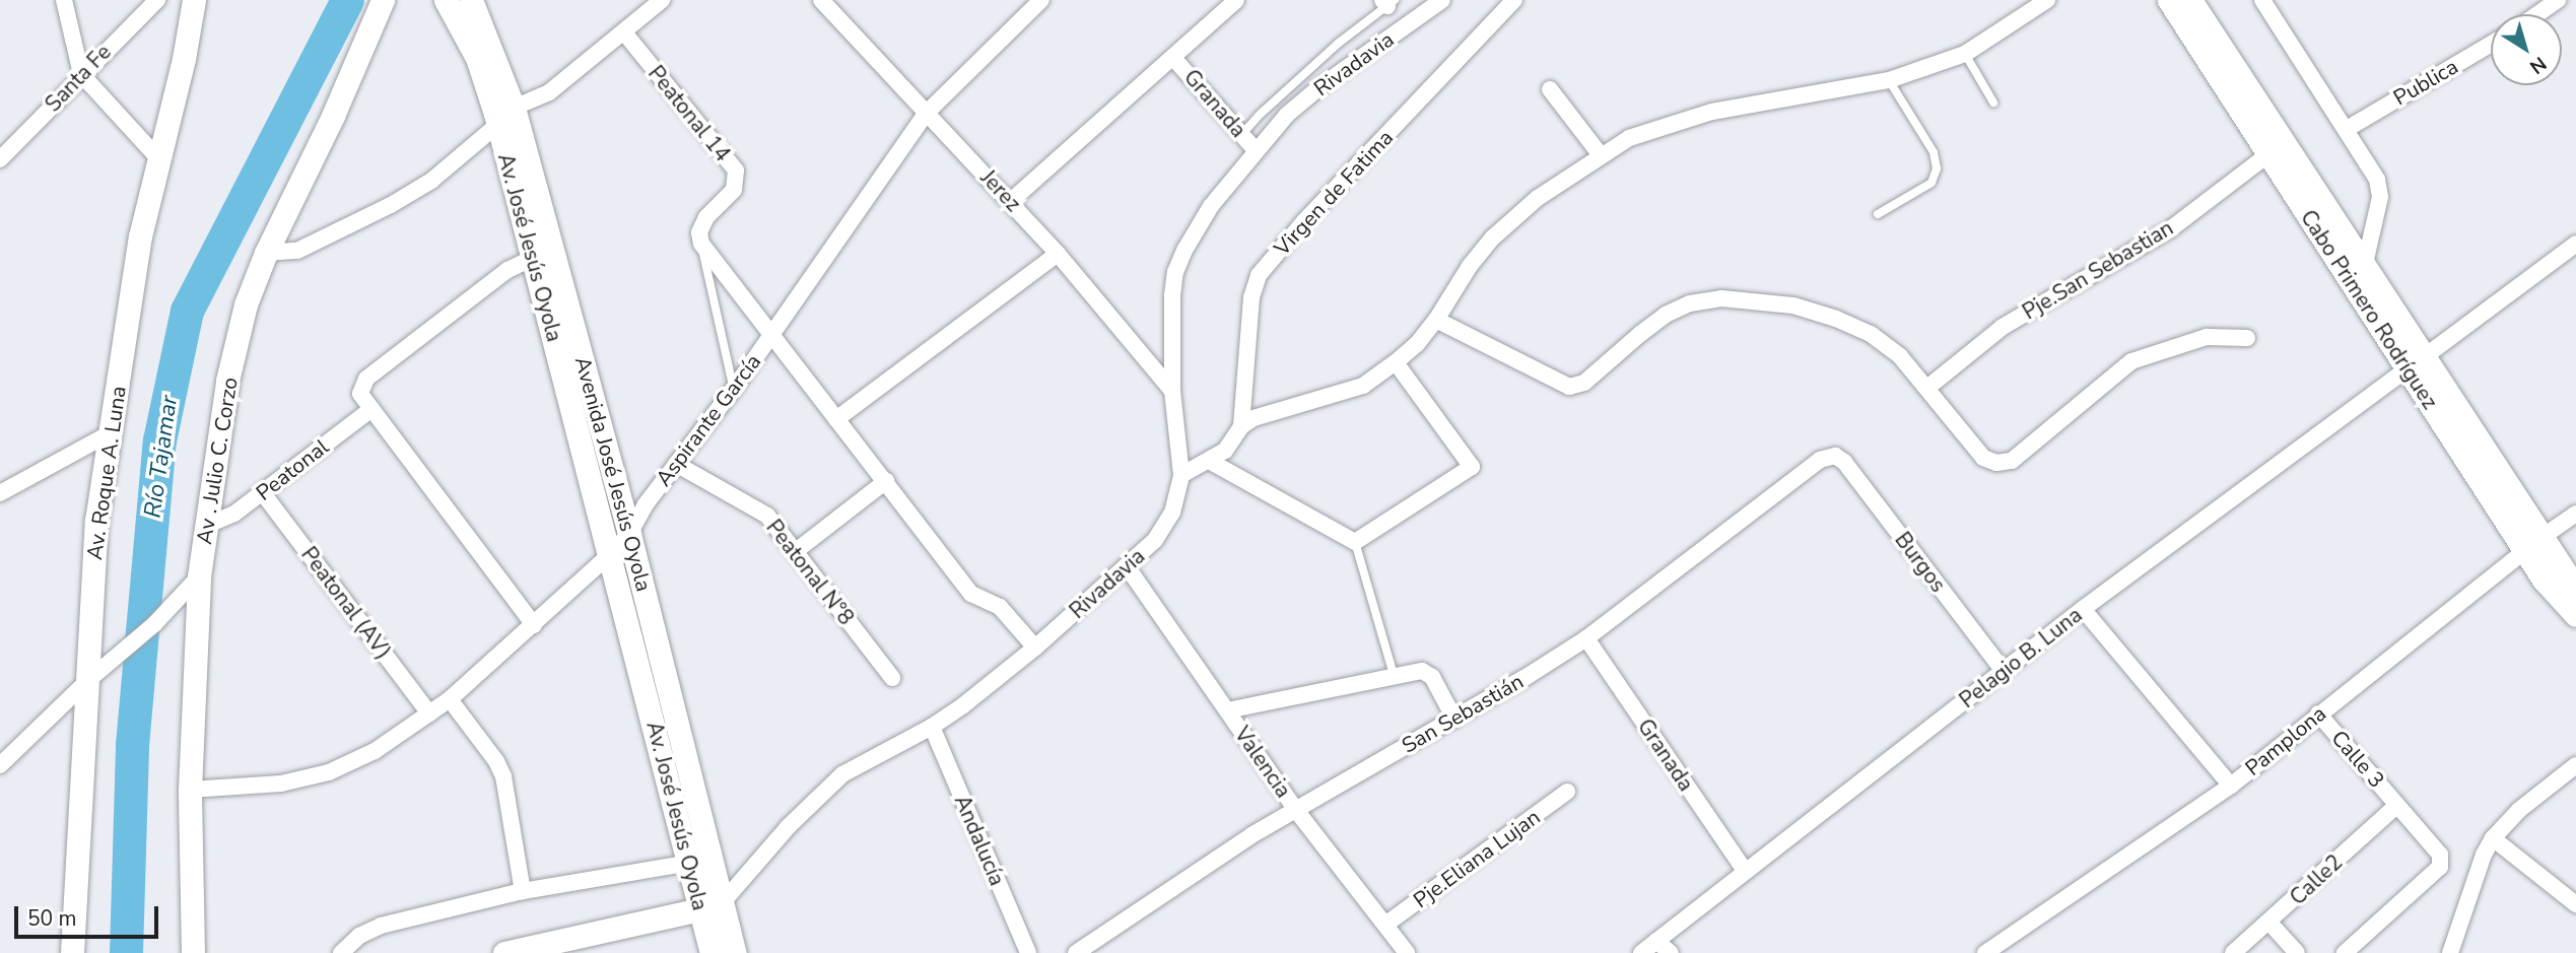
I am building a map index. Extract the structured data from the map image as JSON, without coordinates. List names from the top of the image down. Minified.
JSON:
{"streets":{"street":["Rivadavia","Santa Fe","Publica","Granada","Peatonal 14","Jerez","Virgen de Fatima","Av. José Jesús Oyola","Pje.San Sebastian","Cabo Primero Rodríguez","Aspirante García","Av . Julio C. Corzo","Peatonal","Av. Roque A. Luna","Avenida José Jesús Oyola","Burgos","Peatonal N°8","Peatonal (AV)","Pelagio B. Luna","San Sebastián","Pamplona","Calle 3","Valencia","Andalucía","Pje.Eliana Lujan","Calle2"]},"crossings":[["Rivadavia","Granada"],["Rivadavia","Jerez"],["Rivadavia","Av. José Jesús Oyola"],["Rivadavia","Avenida José Jesús Oyola"],["Rivadavia","Valencia"],["Rivadavia","Andalucía"],["Granada","Pelagio B. Luna"],["Granada","San Sebastián"],["Jerez","Aspirante García"],["Av. José Jesús Oyola","Aspirante García"],["Av. José Jesús Oyola","Avenida José Jesús Oyola"],["Pje.San Sebastian","Cabo Primero Rodríguez"],["Cabo Primero Rodríguez","Pelagio B. Luna"],["Cabo Primero Rodríguez","Pamplona"],["Aspirante García","Av . Julio C. Corzo"],["Aspirante García","Avenida José Jesús Oyola"],["Aspirante García","Peatonal N°8"],["Aspirante García","Peatonal (AV)"],["Av . Julio C. Corzo","Peatonal"],["Peatonal","Peatonal (AV)"],["Burgos","Pelagio B. Luna"],["Burgos","San Sebastián"],["San Sebastián","Valencia"],["Pamplona","Calle 3"],["Calle 3","Calle2"],["Valencia","Pje.Eliana Lujan"]],"water":["Río Tajamar"],"scale_bar":"50 m","north":"bottom right"}
